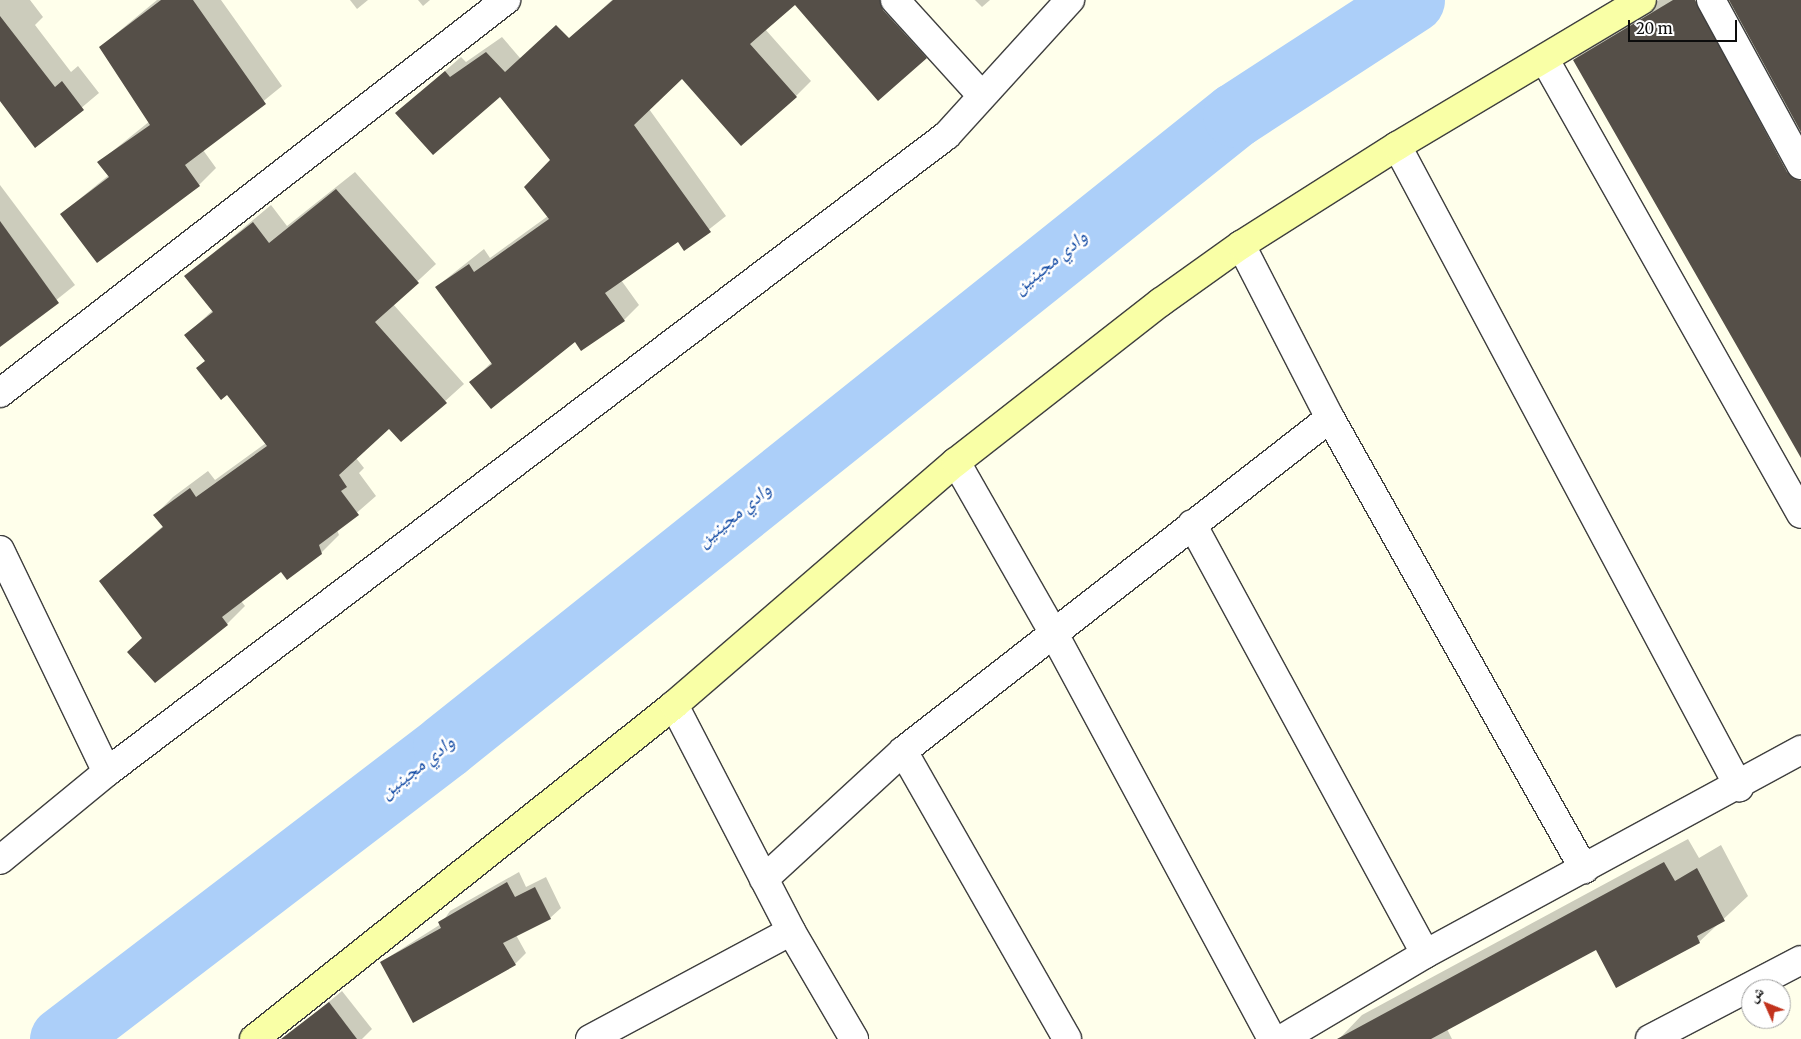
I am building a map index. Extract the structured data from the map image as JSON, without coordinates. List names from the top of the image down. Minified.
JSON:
{"water":["وادي مجينين"],"scale_bar":"20 m","north":"top left"}
